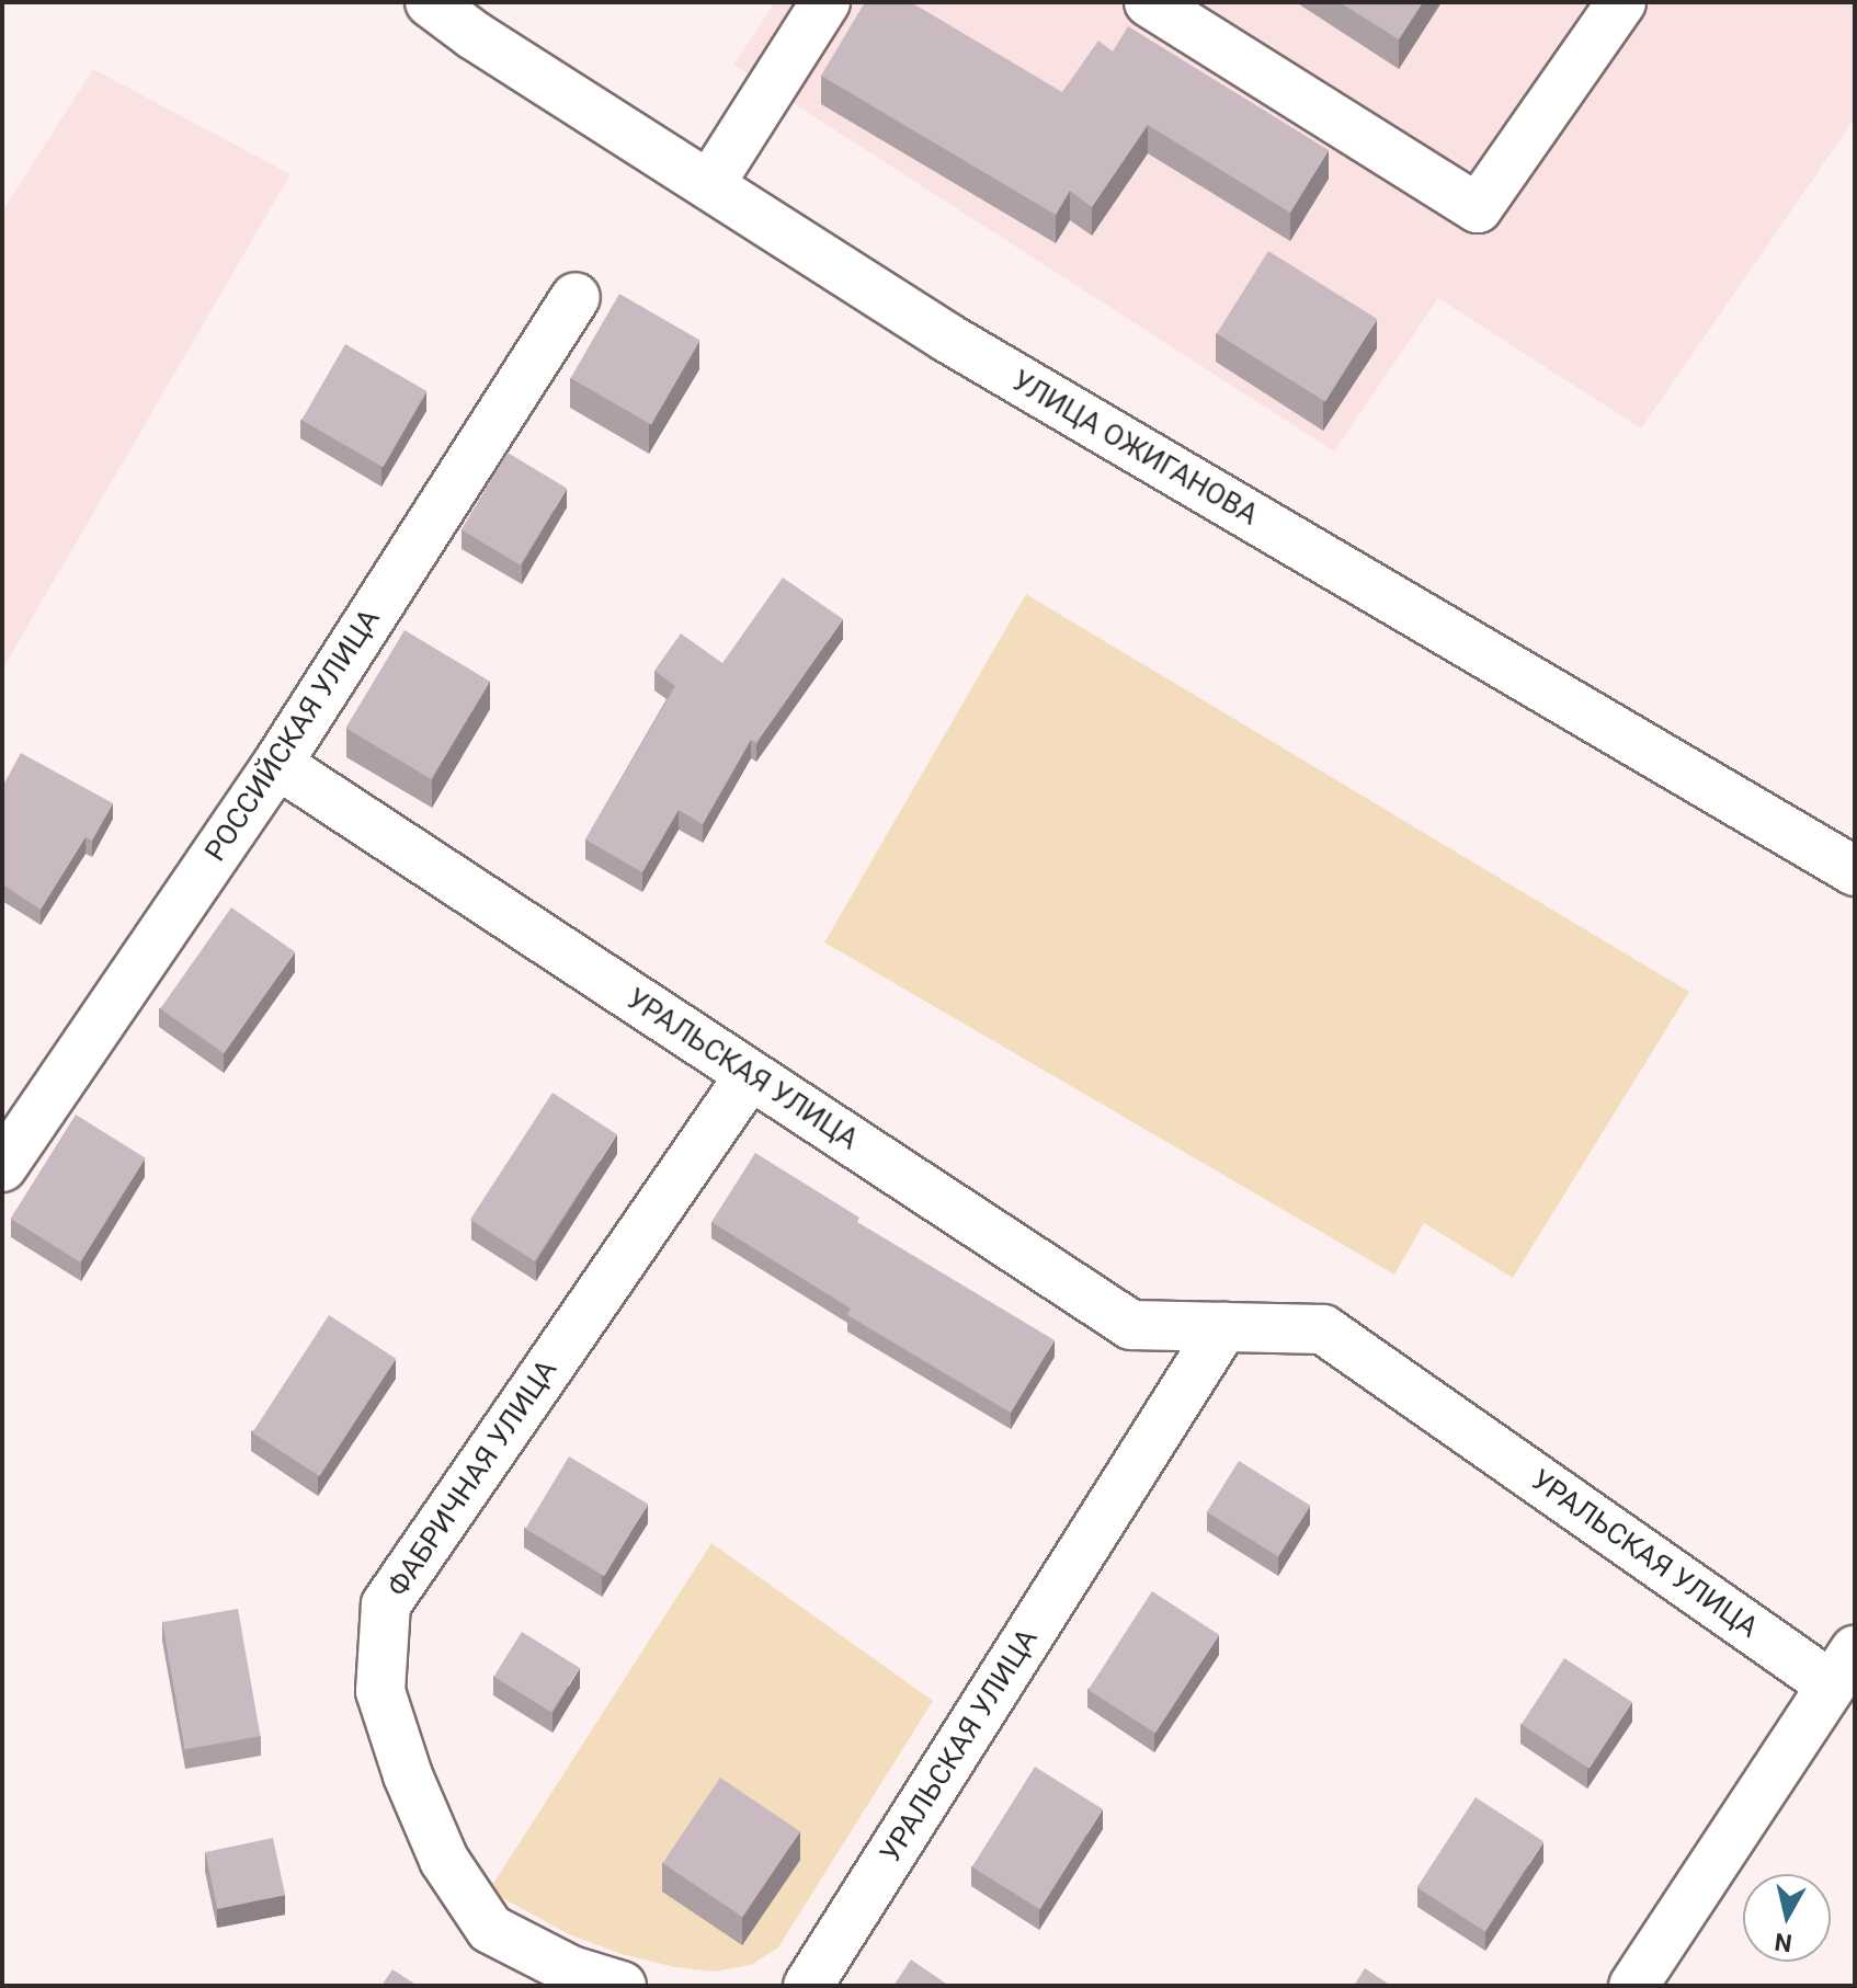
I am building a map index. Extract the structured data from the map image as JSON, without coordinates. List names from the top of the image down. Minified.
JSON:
{"streets":{"street":["УЛИЦА ОЖИГАНОВА","РОССИЙСКАЯ УЛИЦА","УРАЛЬСКАЯ УЛИЦА","ФАБРИЧНАЯ УЛИЦА"]},"crossings":[["РОССИЙСКАЯ УЛИЦА","УРАЛЬСКАЯ УЛИЦА"],["УРАЛЬСКАЯ УЛИЦА","ФАБРИЧНАЯ УЛИЦА"]],"north":"bottom"}
